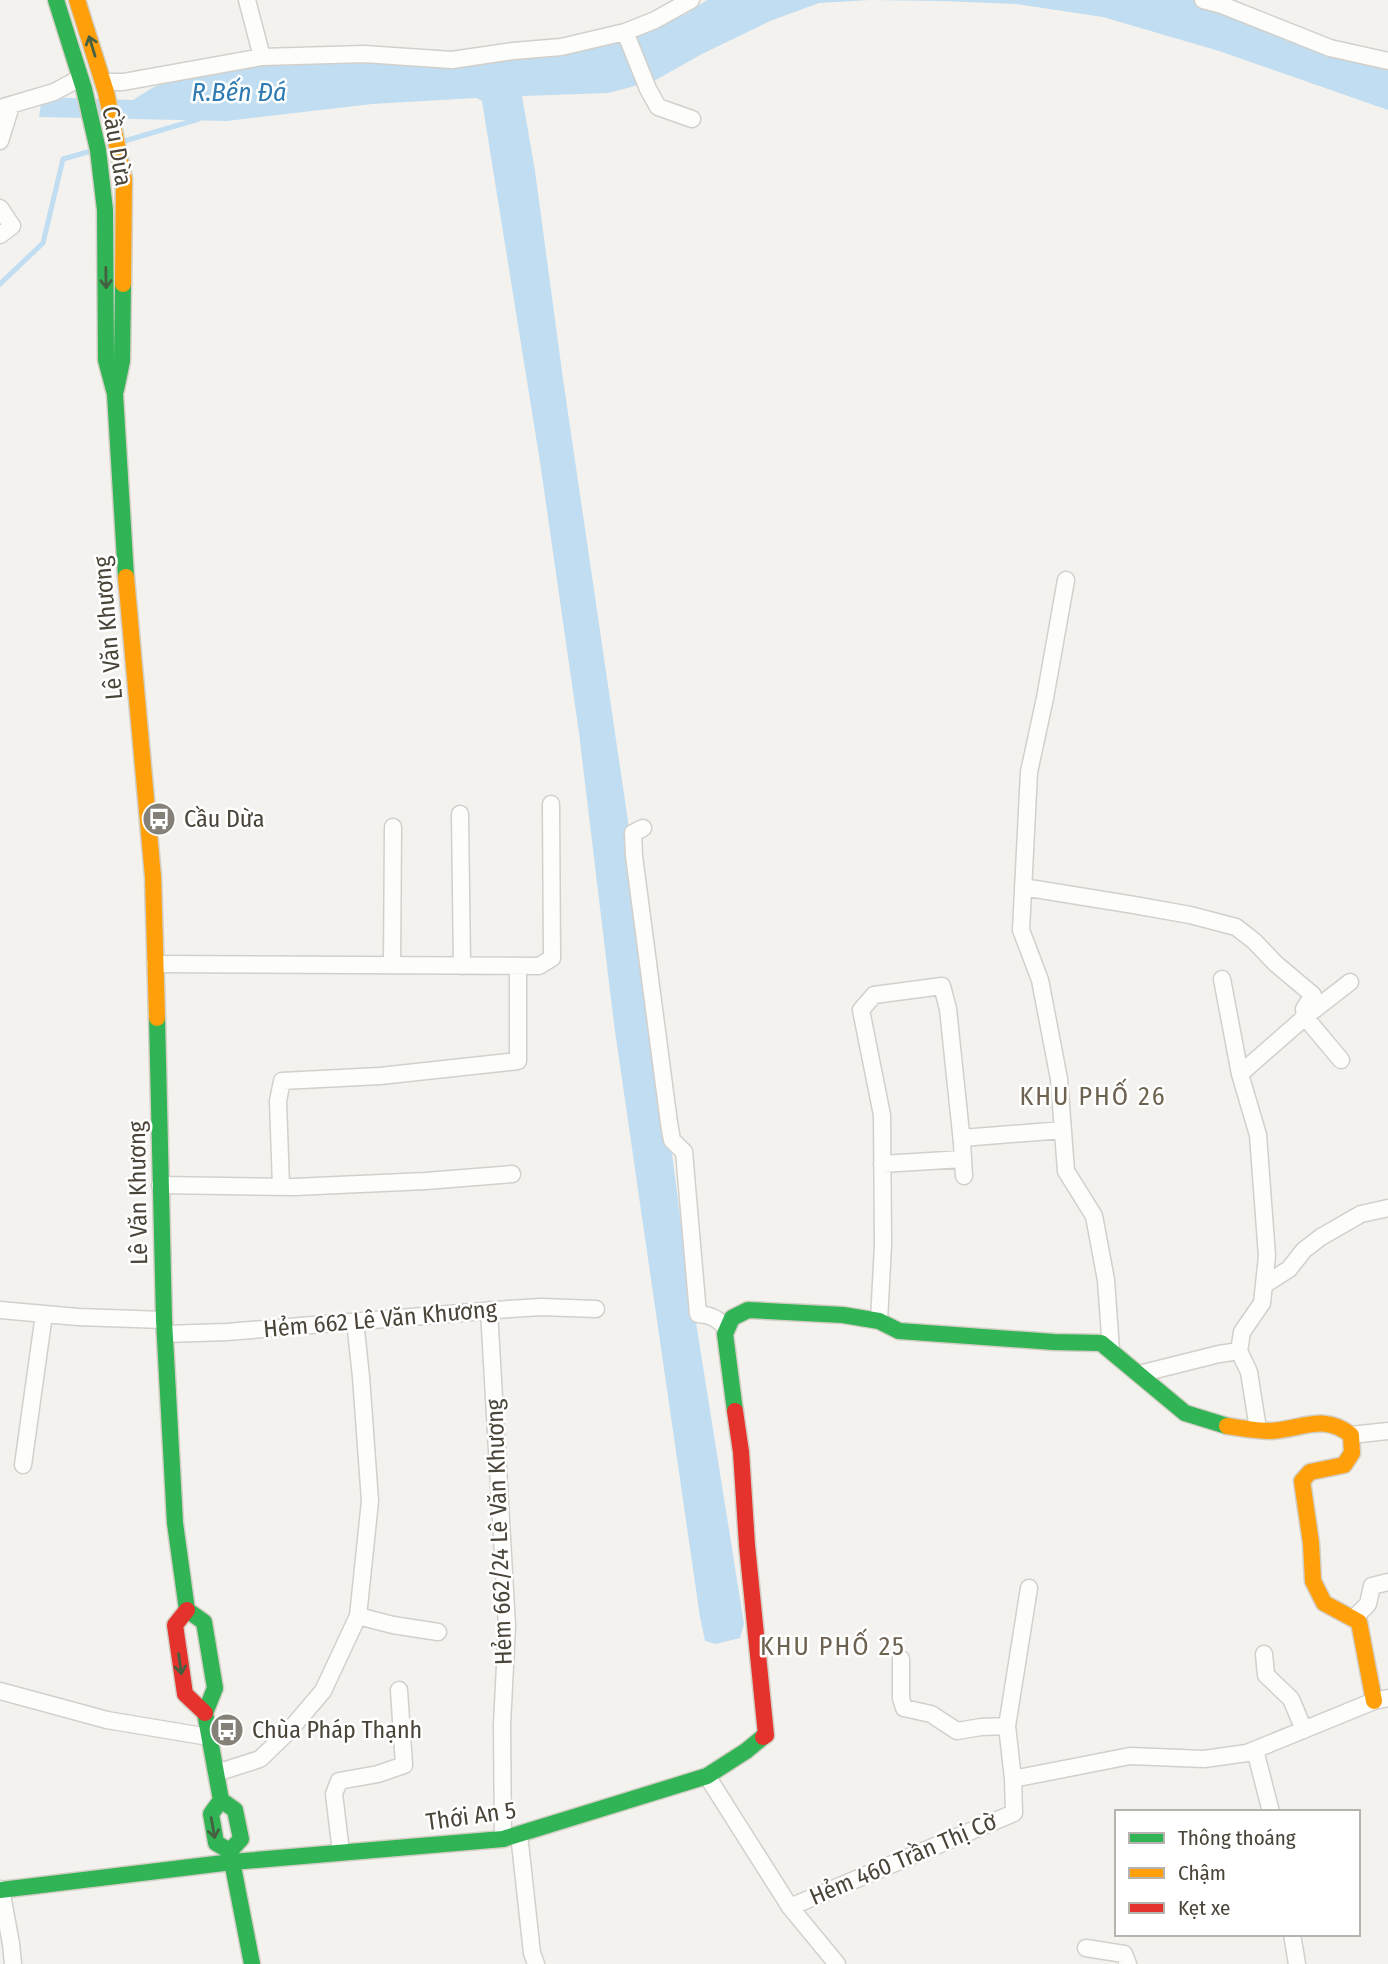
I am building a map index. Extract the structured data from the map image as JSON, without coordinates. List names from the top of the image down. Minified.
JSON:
{"streets":{"main road":["Cầu Dừa","Lê Văn Khương","Thới An 5"],"street":["Hẻm 662 Lê Văn Khương","Hẻm 662/24 Lê Văn Khương","Hẻm 460 Trần Thị Cờ"]},"crossings":[["Cầu Dừa","Lê Văn Khương"],["Lê Văn Khương","Hẻm 662 Lê Văn Khương"],["Lê Văn Khương","Thới An 5"],["Hẻm 662 Lê Văn Khương","Hẻm 662/24 Lê Văn Khương"],["Hẻm 662/24 Lê Văn Khương","Thới An 5"]],"districts":["KHU PHỐ 26","KHU PHỐ 25"],"water":["R.Bến Đá"],"places":{"bus stop":["Cầu Dừa","Chùa Pháp Thạnh"]},"legend":["Thông thoáng","Chậm","Kẹt xe"]}
